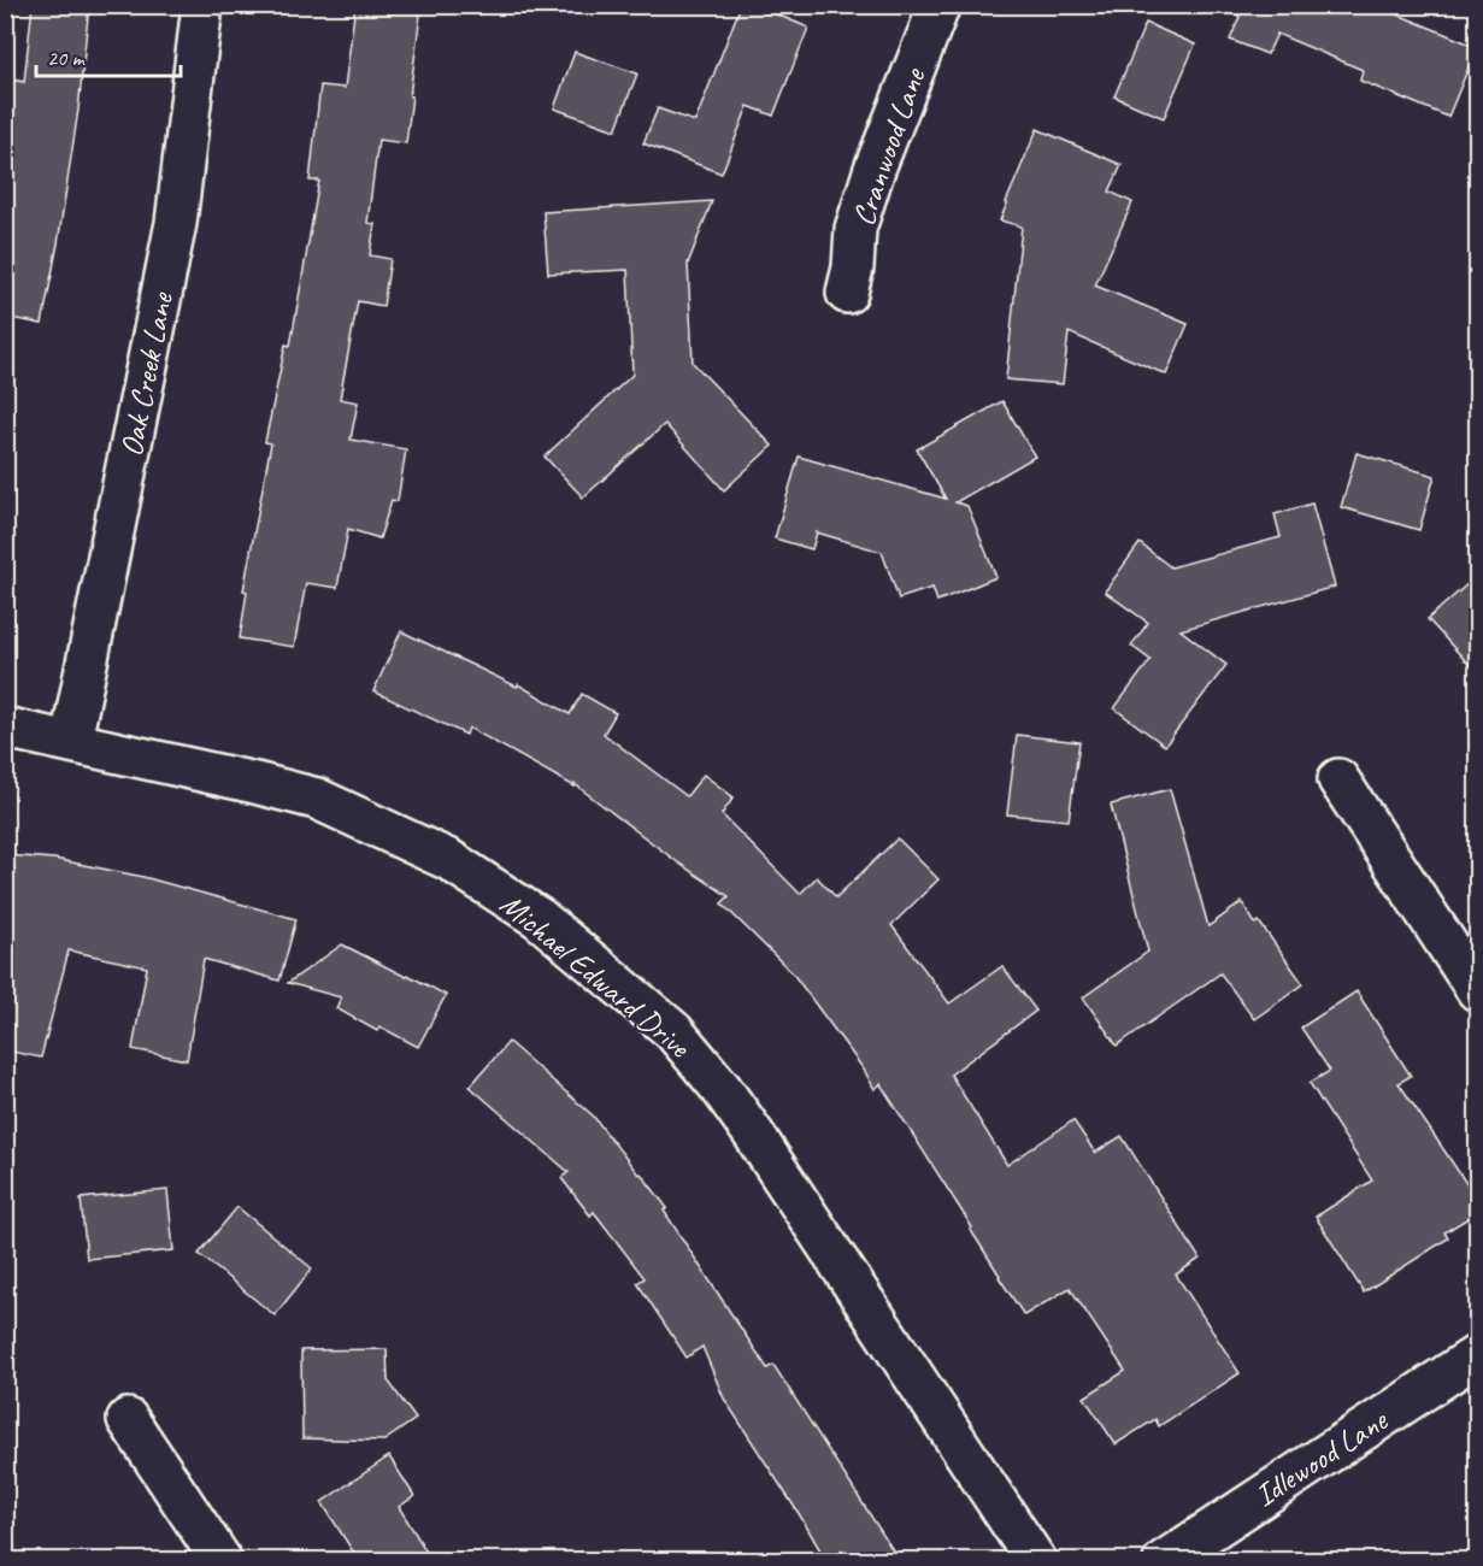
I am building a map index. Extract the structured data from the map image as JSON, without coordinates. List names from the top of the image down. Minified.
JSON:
{"streets":{"street":["Cranwood Lane","Oak Creek Lane","Michael Edward Drive","Idlewood Lane"]},"crossings":[["Oak Creek Lane","Michael Edward Drive"]],"scale_bar":"20 m"}
